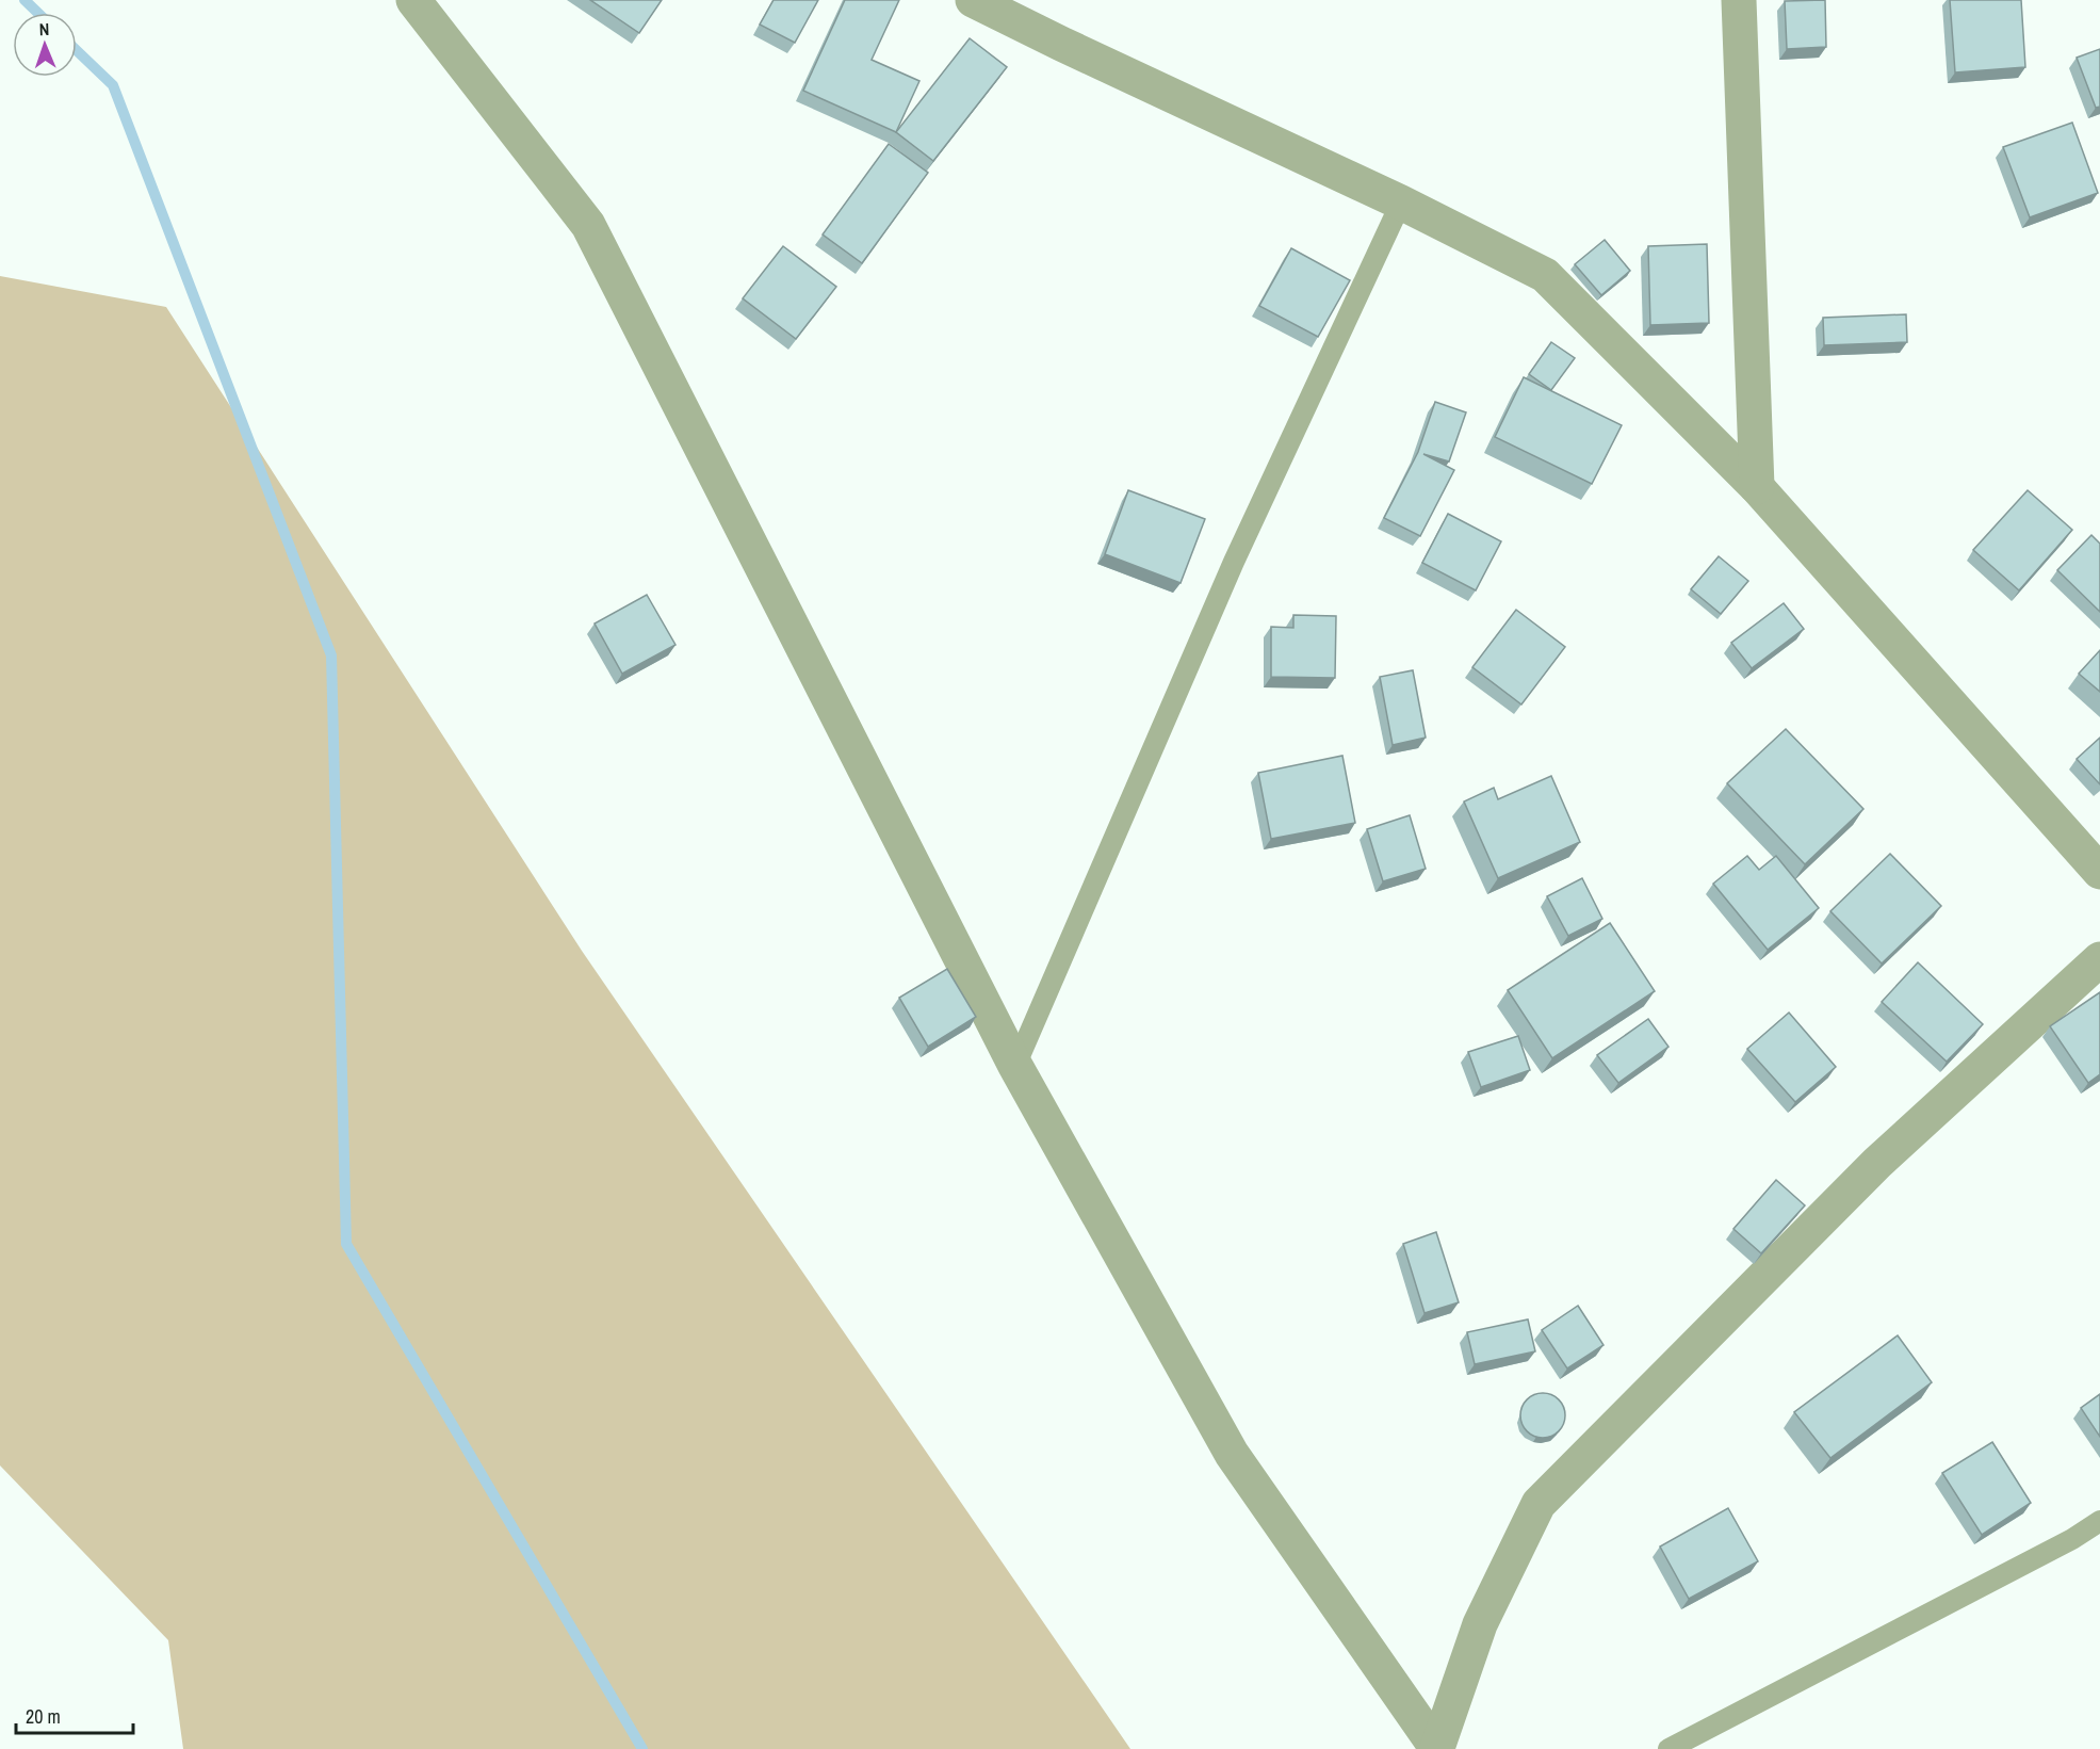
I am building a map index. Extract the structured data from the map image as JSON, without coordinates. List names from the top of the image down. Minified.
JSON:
{"scale_bar":"20 m","north":"top"}
